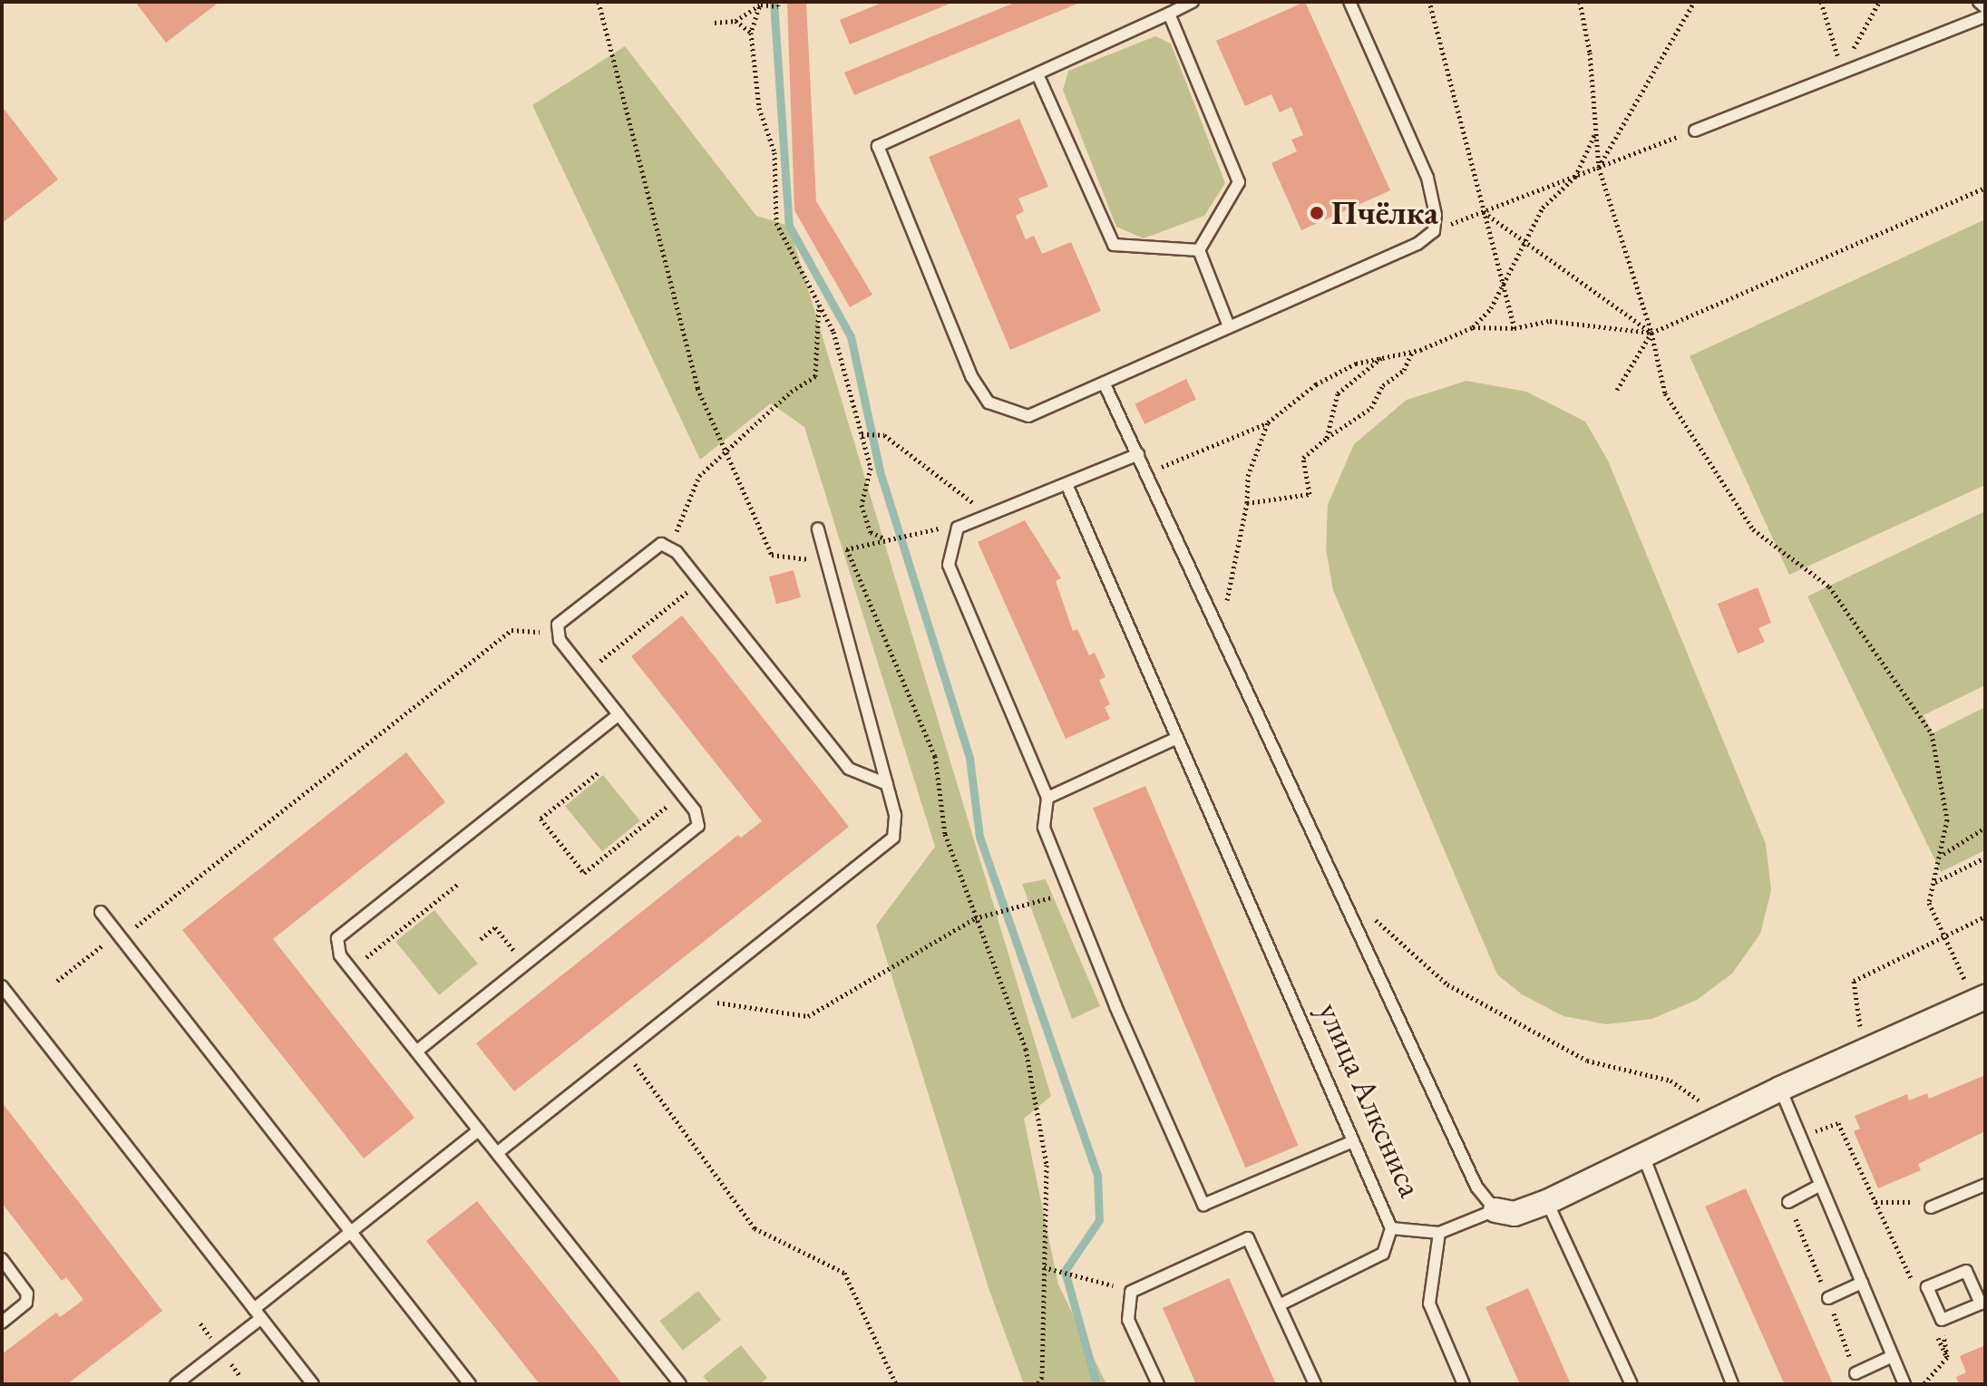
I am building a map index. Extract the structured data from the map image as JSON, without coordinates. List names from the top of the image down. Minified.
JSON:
{"streets":{"street":["улица Алксниса"]},"places":["Пчёлка"]}
